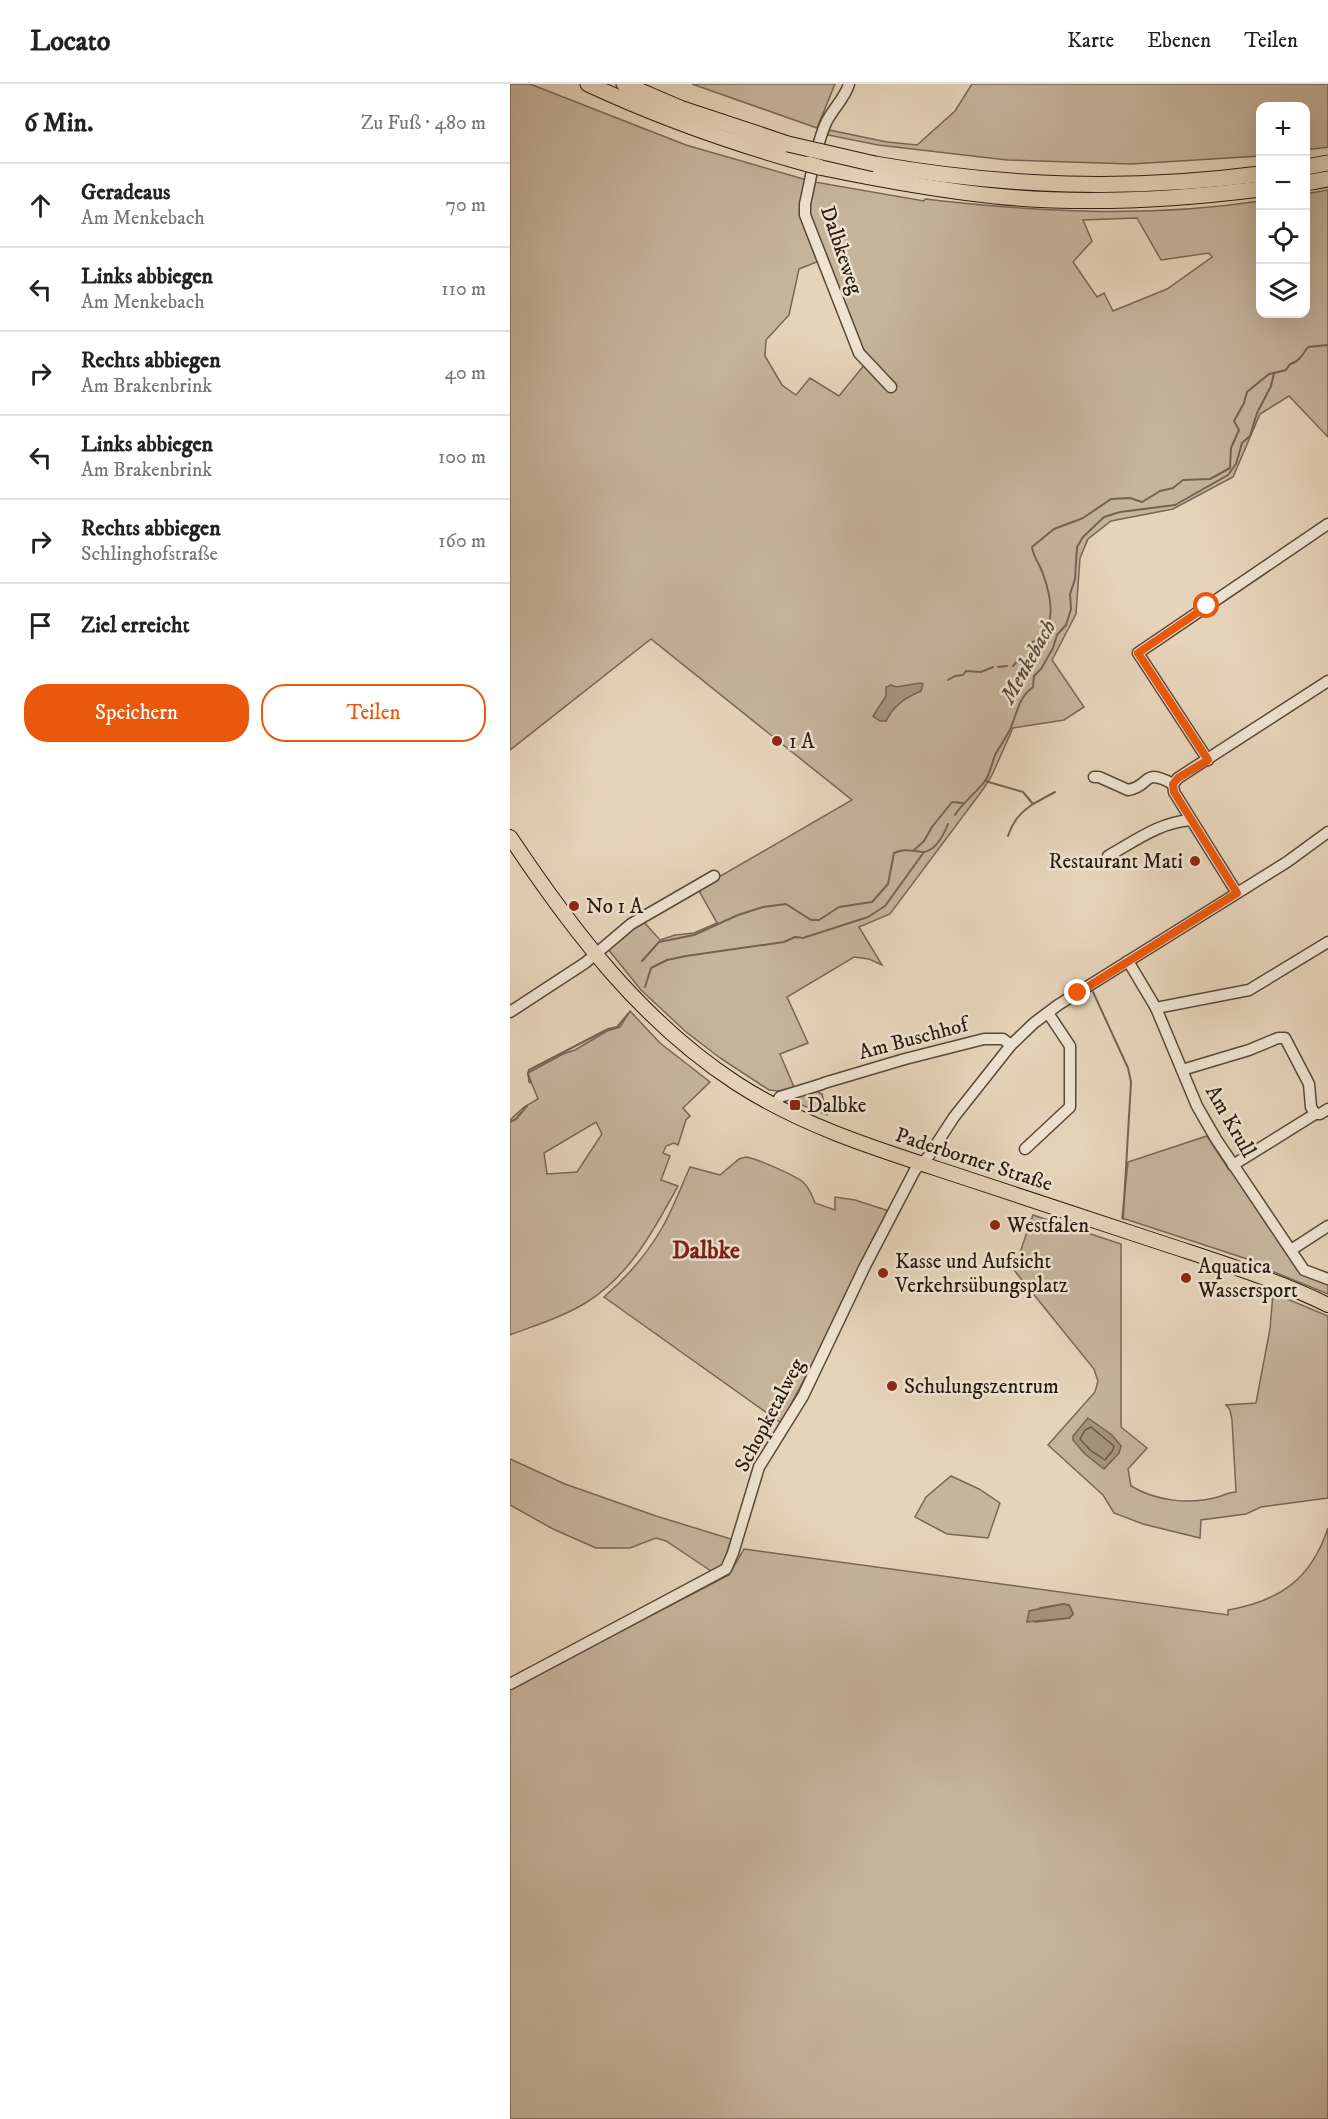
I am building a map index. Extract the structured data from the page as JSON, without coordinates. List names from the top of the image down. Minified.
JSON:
{"streets":{"main road":["Paderborner Straße"],"street":["Dalbkeweg","Am Buschhof","Am Krull","Schopketalweg"]},"crossings":[["Am Buschhof","Paderborner Straße"],["Am Buschhof","Schopketalweg"],["Am Krull","Schopketalweg"],["Paderborner Straße","Schopketalweg"]],"districts":["Dalbke"],"water":["Menkebach"],"places":{"other":["1 A","Restaurant Mati","No 1 A","Westfalen","Kasse und Aufsicht Verkehrsübungsplatz","Aquatica Wassersport","Schulungszentrum"],"transit":["Dalbke"]},"page":{"header":"Locato","nav":["Karte","Ebenen","Teilen"],"heading":["6 Min.","Zu Fuß · 480 m"],"map_buttons":["+","−"],"list":[["Geradeaus","Am Menkebach","70 m"],["Links abbiegen","Am Menkebach","110 m"],["Rechts abbiegen","Am Brakenbrink","40 m"],["Links abbiegen","Am Brakenbrink","100 m"],["Rechts abbiegen","Schlinghofstraße","160 m"],"Ziel erreicht"],"buttons":["Speichern","Teilen"]}}
